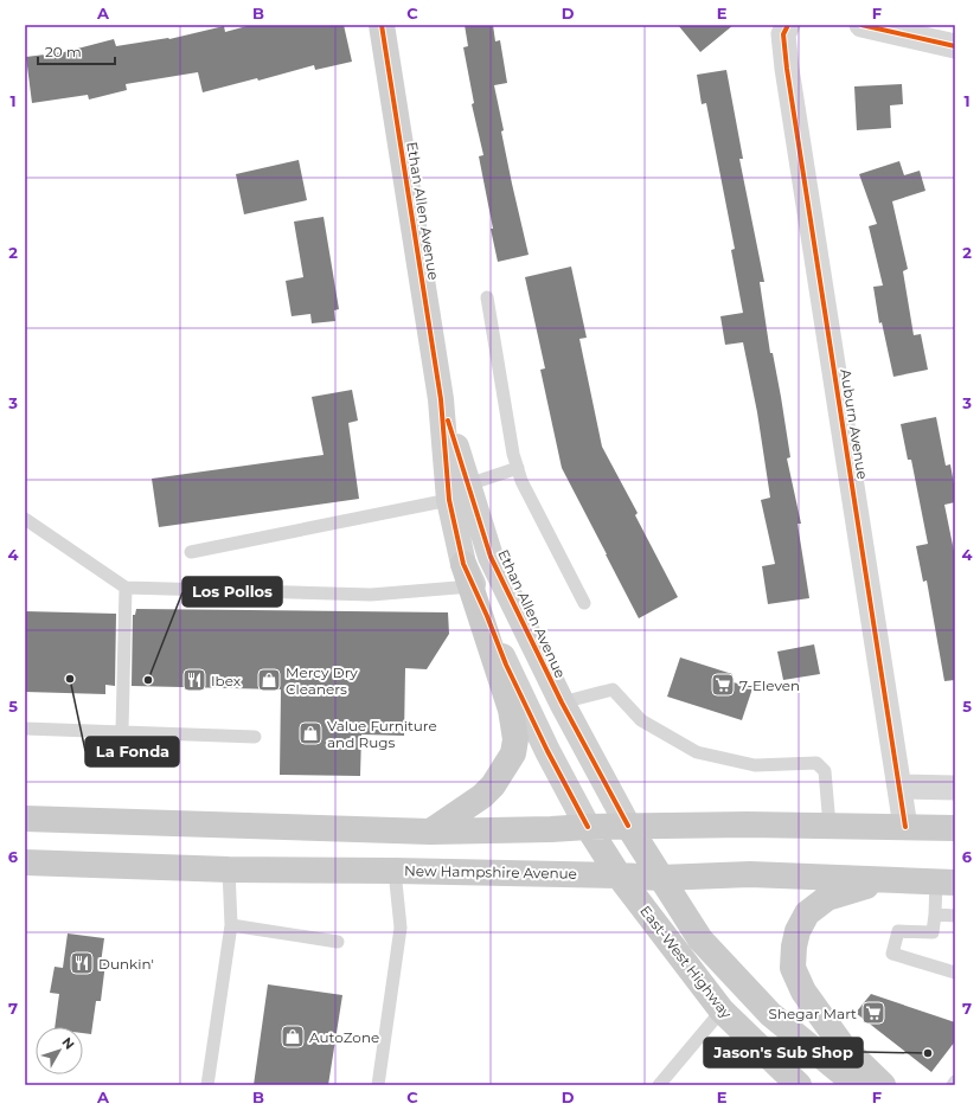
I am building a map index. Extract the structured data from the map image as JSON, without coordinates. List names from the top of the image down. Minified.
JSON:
{"streets":{"main road":["Ethan Allen Avenue","New Hampshire Avenue","East-West Highway"],"street":["Auburn Avenue"]},"crossings":[["Ethan Allen Avenue","East-West Highway"],["New Hampshire Avenue","East-West Highway"]],"places":{"other":["La Fonda","Los Pollos","Jason's Sub Shop"],"restaurant":["Ibex","Dunkin'"],"shop":["Mercy Dry Cleaners","Value Furniture and Rugs","AutoZone"],"supermarket":["7-Eleven","Shegar Mart"]},"scale_bar":"20 m","north":"top right","grid":{"columns":["A","B","C","D","E","F"],"rows":["1","2","3","4","5","6","7"]}}
